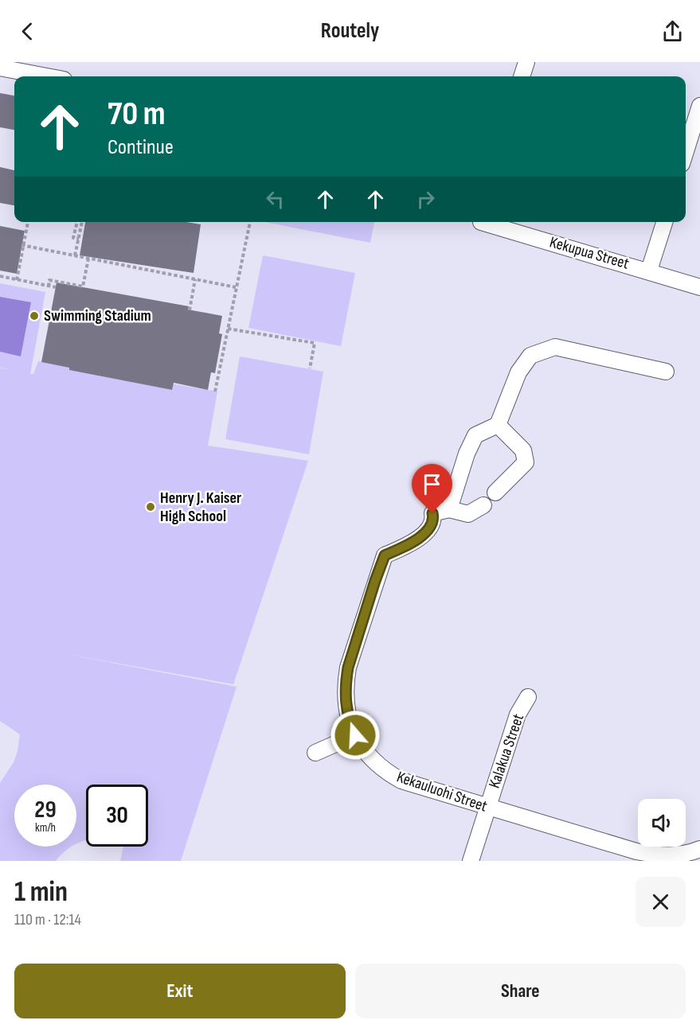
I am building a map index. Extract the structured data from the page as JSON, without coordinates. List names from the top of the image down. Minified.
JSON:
{"streets":{"street":["Kekupua Street","Kalakua Street","Kekauluohi Street"]},"crossings":[["Kalakua Street","Kekauluohi Street"]],"places":["Swimming Stadium","Henry J. Kaiser High School"],"page":{"header":"Routely","turn":["70 m","Continue"],"speed":"29 km/h","limit":"30","heading":["1 min","110 m · 12:14"],"buttons":["Exit","Share"]}}
